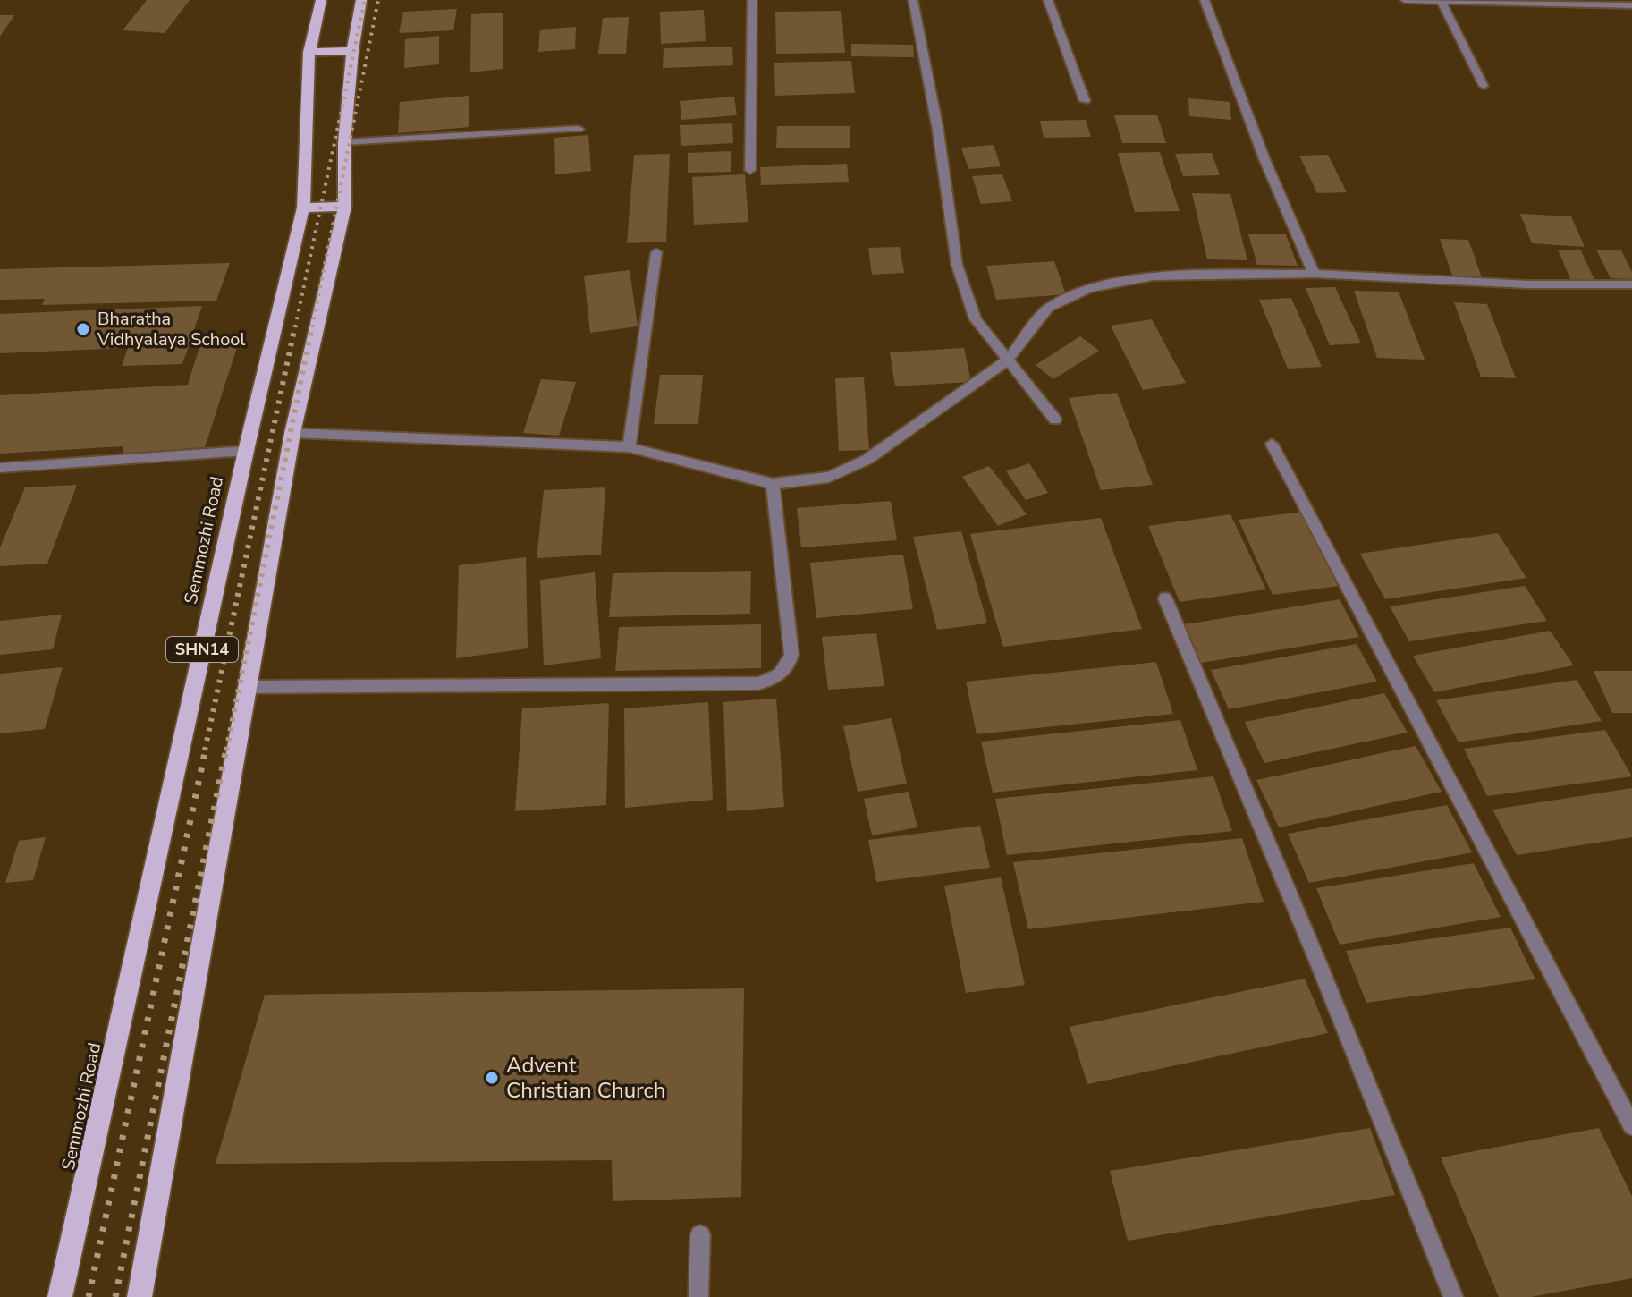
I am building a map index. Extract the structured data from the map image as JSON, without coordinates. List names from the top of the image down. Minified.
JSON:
{"streets":{"main road":["Semmozhi Road","SHN14"]},"places":["Bharatha Vidhyalaya School","Advent Christian Church"]}
